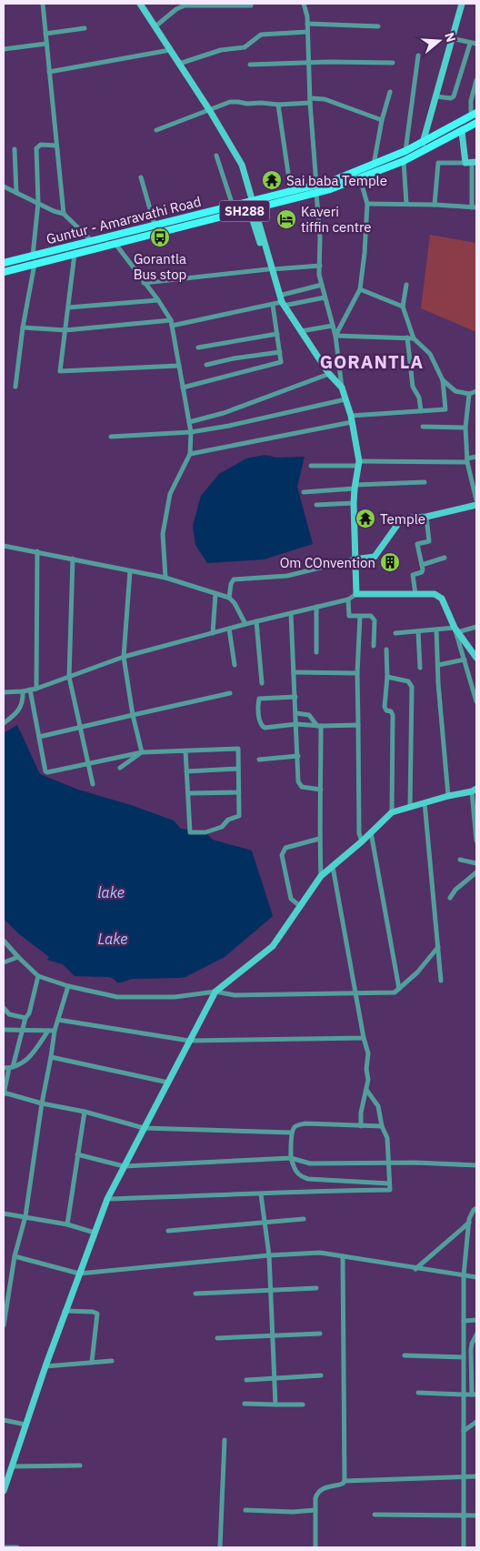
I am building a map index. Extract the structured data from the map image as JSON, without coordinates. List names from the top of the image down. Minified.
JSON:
{"streets":{"main road":["SH288","Guntur - Amaravathi Road"]},"districts":["GORANTLA"],"water":["lake","Lake"],"places":{"temple":["Sai baba Temple","Temple"],"hotel":["Kaveri tiffin centre"],"bus stop":["Gorantla Bus stop"],"building":["Om COnvention"]},"north":"right"}
